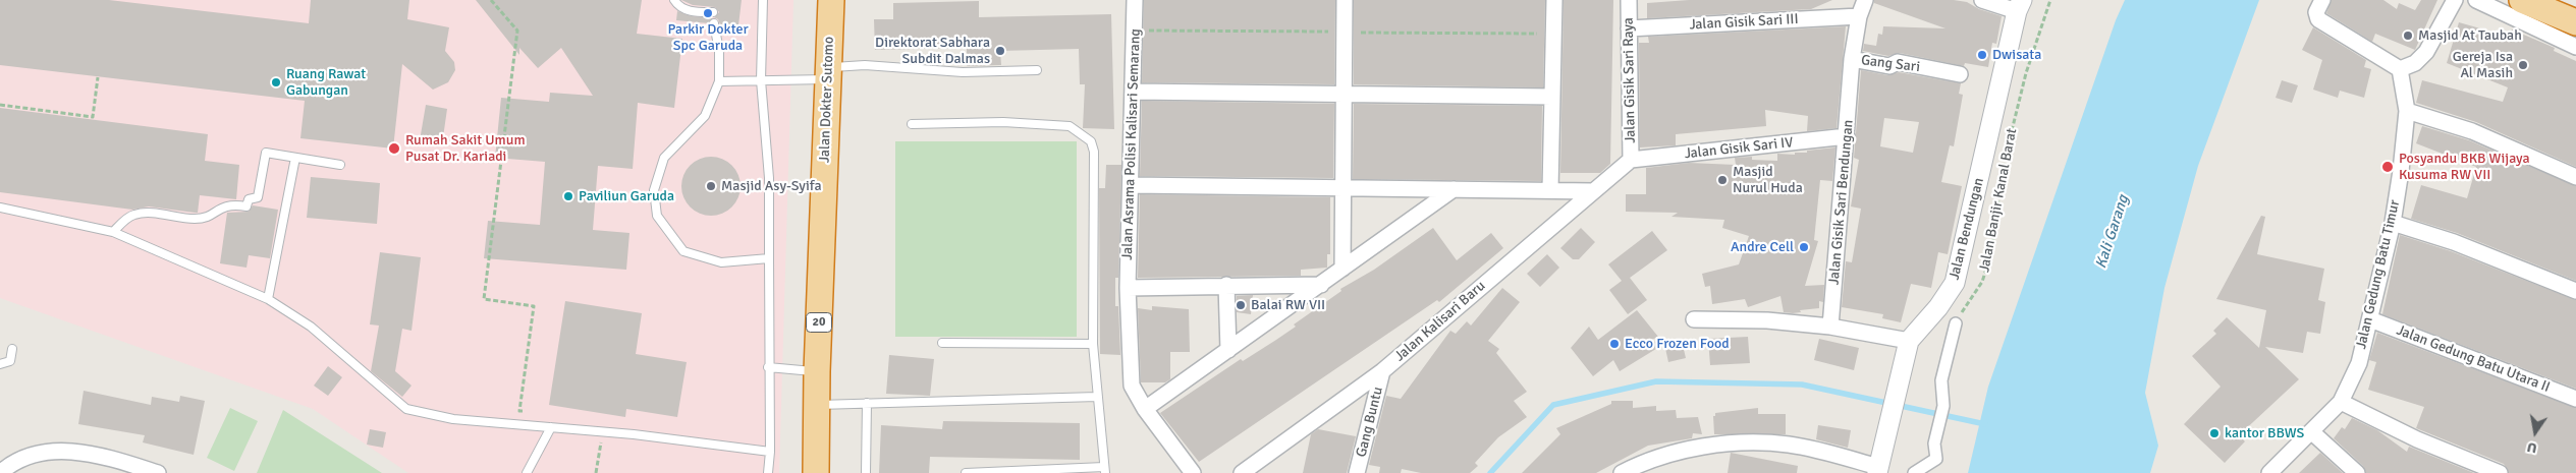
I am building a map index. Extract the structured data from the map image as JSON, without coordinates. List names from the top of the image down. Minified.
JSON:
{"streets":{"highway":["Jalan Dokter Sutomo","20"],"street":["Jalan Gisik Sari III","Gang Sari","Jalan Gisik Sari Raya","Jalan Asrama Polisi Kalisari Semarang","Jalan Gisik Sari IV","Jalan Gisik Sari Bendungan","Jalan Bendungan","Jalan Gedung Batu Timur","Jalan Kalisari Baru","Jalan Gedung Batu Utara II","Gang Buntu"],"path":["Jalan Banjir Kanal Barat"]},"crossings":[["Jalan Gisik Sari III","Jalan Gisik Sari Raya"],["Jalan Gisik Sari III","Jalan Gisik Sari Bendungan"],["Gang Sari","Jalan Gisik Sari Bendungan"],["Jalan Gisik Sari Raya","Jalan Gisik Sari IV"],["Jalan Gisik Sari Raya","Jalan Kalisari Baru"],["Jalan Gisik Sari IV","Jalan Gisik Sari Bendungan"],["Jalan Gisik Sari IV","Jalan Kalisari Baru"],["Jalan Gedung Batu Timur","Jalan Gedung Batu Utara II"],["Jalan Kalisari Baru","Gang Buntu"]],"water":["Kali Garang"],"places":["Parkir Dokter Spc Garuda","Masjid At Taubah","Direktorat Sabhara Subdit Dalmas","Dwisata","Gereja Isa Al Masih","Ruang Rawat Gabungan","Rumah Sakit Umum Pusat Dr. Kariadi","Posyandu BKB Wijaya Kusuma RW VII","Masjid Nurul Huda","Masjid Asy-Syifa","Paviliun Garuda","Andre Cell","Balai RW VII","Ecco Frozen Food","kantor BBWS"],"north":"bottom"}
